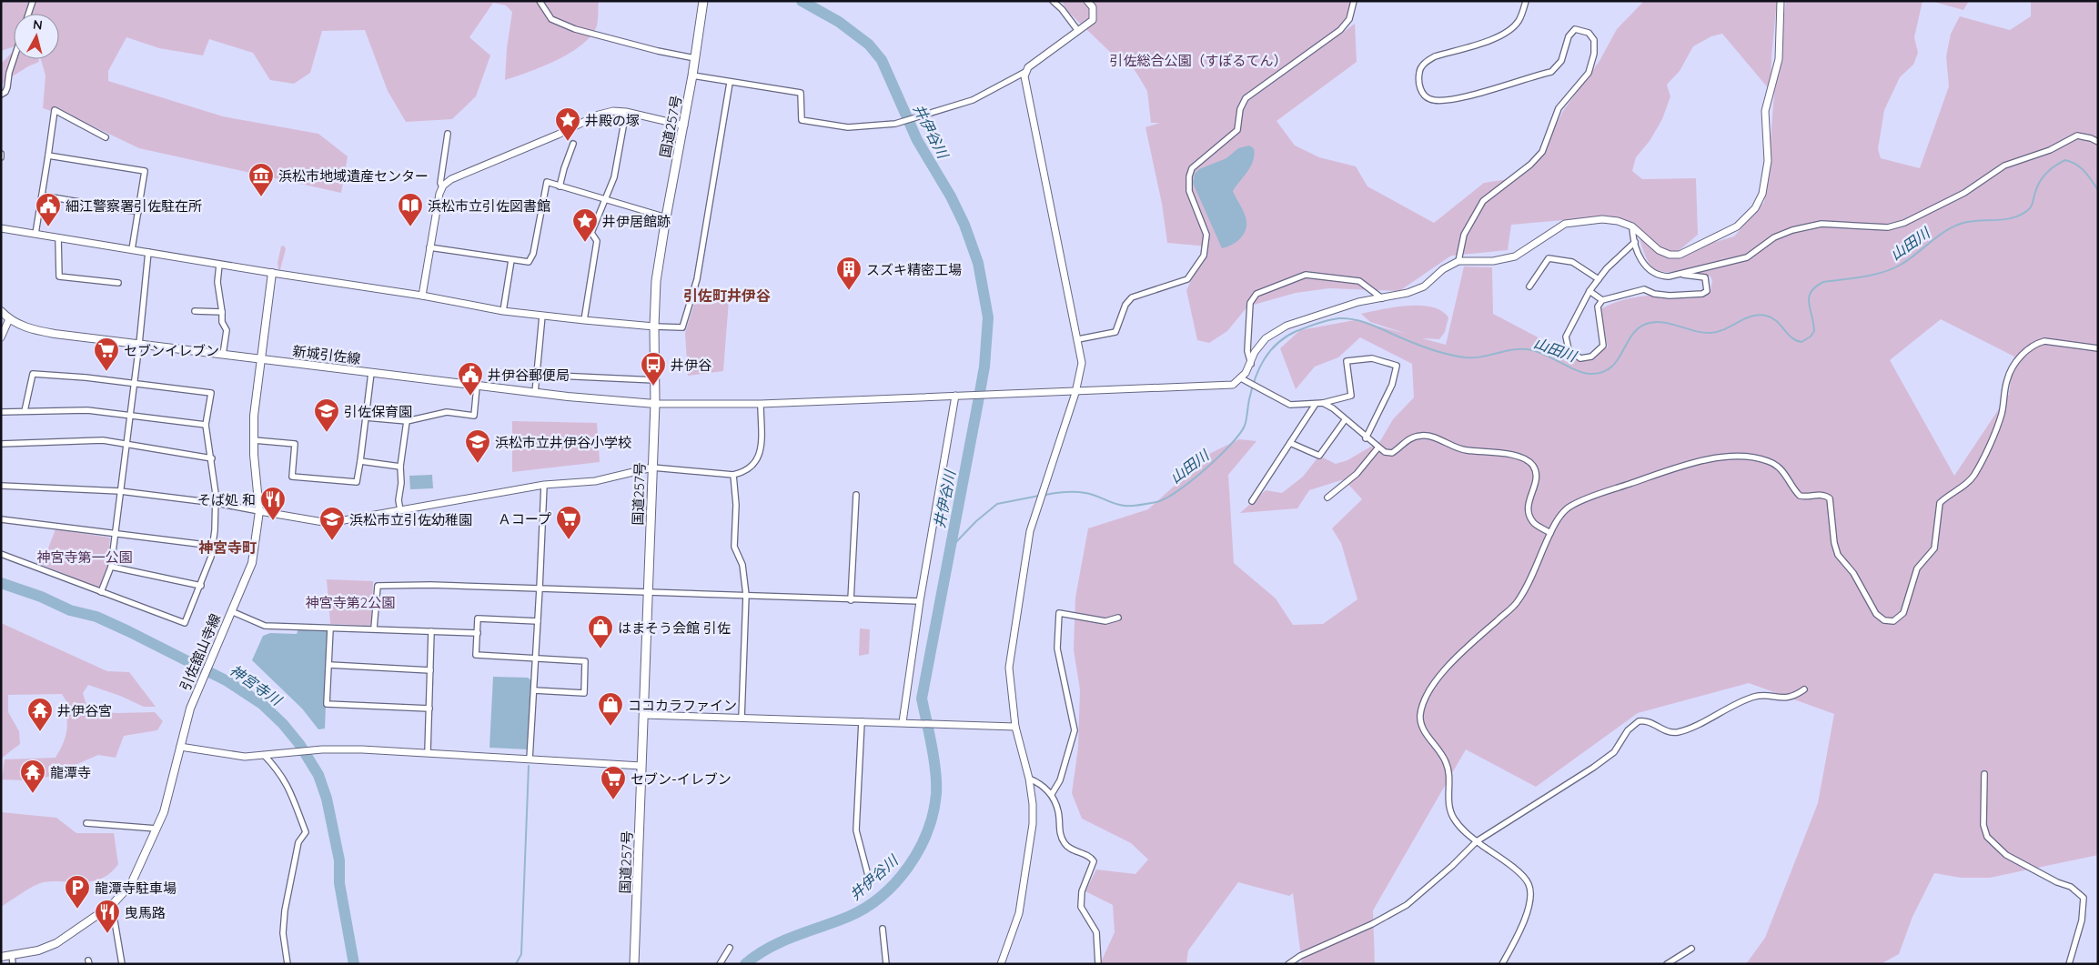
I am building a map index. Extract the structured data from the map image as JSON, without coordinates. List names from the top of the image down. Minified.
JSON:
{"streets":{"highway":["国道257号"],"main road":["新城引佐線","引佐舘山寺線"]},"crossings":[["国道257号","新城引佐線"],["新城引佐線","引佐舘山寺線"]],"districts":["引佐町井伊谷","神宮寺町"],"water":["井伊谷川","山田川","神宮寺川"],"parks":["引佐総合公園（すぽるてん）","神宮寺第一公園","神宮寺第2公園"],"places":{"place":["井殿の塚","井伊居館跡"],"museum":["浜松市地域遺産センター"],"public building":["細江警察署引佐駐在所","井伊谷郵便局"],"library":["浜松市立引佐図書館"],"building":["スズキ精密工場"],"supermarket":["セブンイレブン","Ａコープ","セブン-イレブン"],"bus stop":["井伊谷"],"school or university":["引佐保育園","浜松市立井伊谷小学校","浜松市立引佐幼稚園"],"restaurant":["そば処 和","曳馬路"],"shop":["はまそう会館 引佐","ココカラファイン"],"temple":["井伊谷宮","龍潭寺"],"parking":["龍潭寺駐車場"]},"north":"top"}
